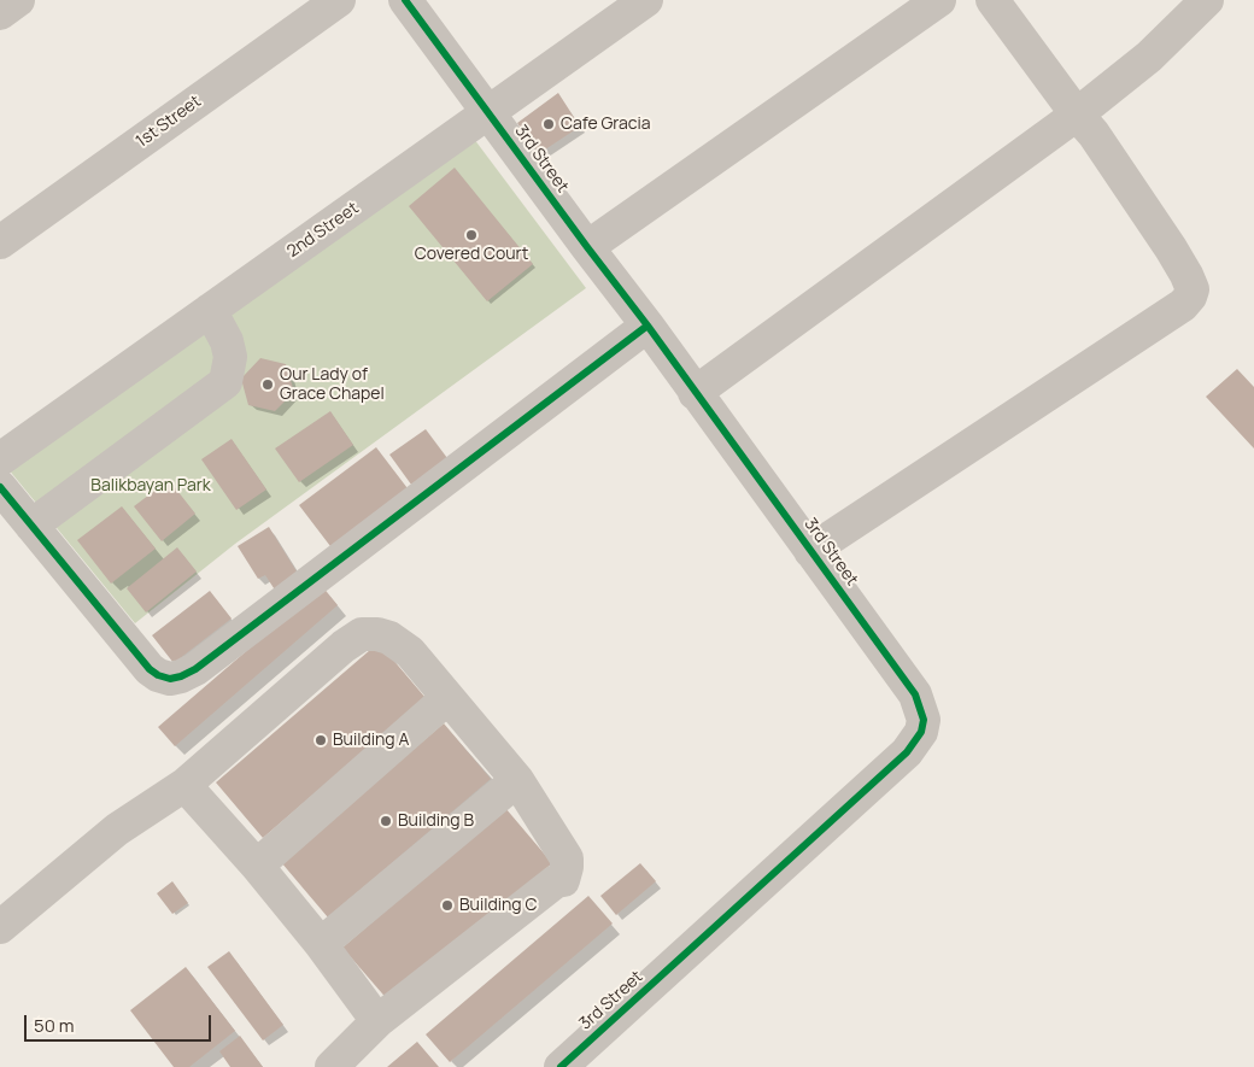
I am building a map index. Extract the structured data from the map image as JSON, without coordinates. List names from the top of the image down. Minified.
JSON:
{"streets":{"street":["1st Street","3rd Street","2nd Street"]},"crossings":[["3rd Street","2nd Street"]],"parks":["Balikbayan Park"],"places":["Cafe Gracia","Covered Court","Our Lady of Grace Chapel","Building A","Building B","Building C"],"scale_bar":"50 m"}
